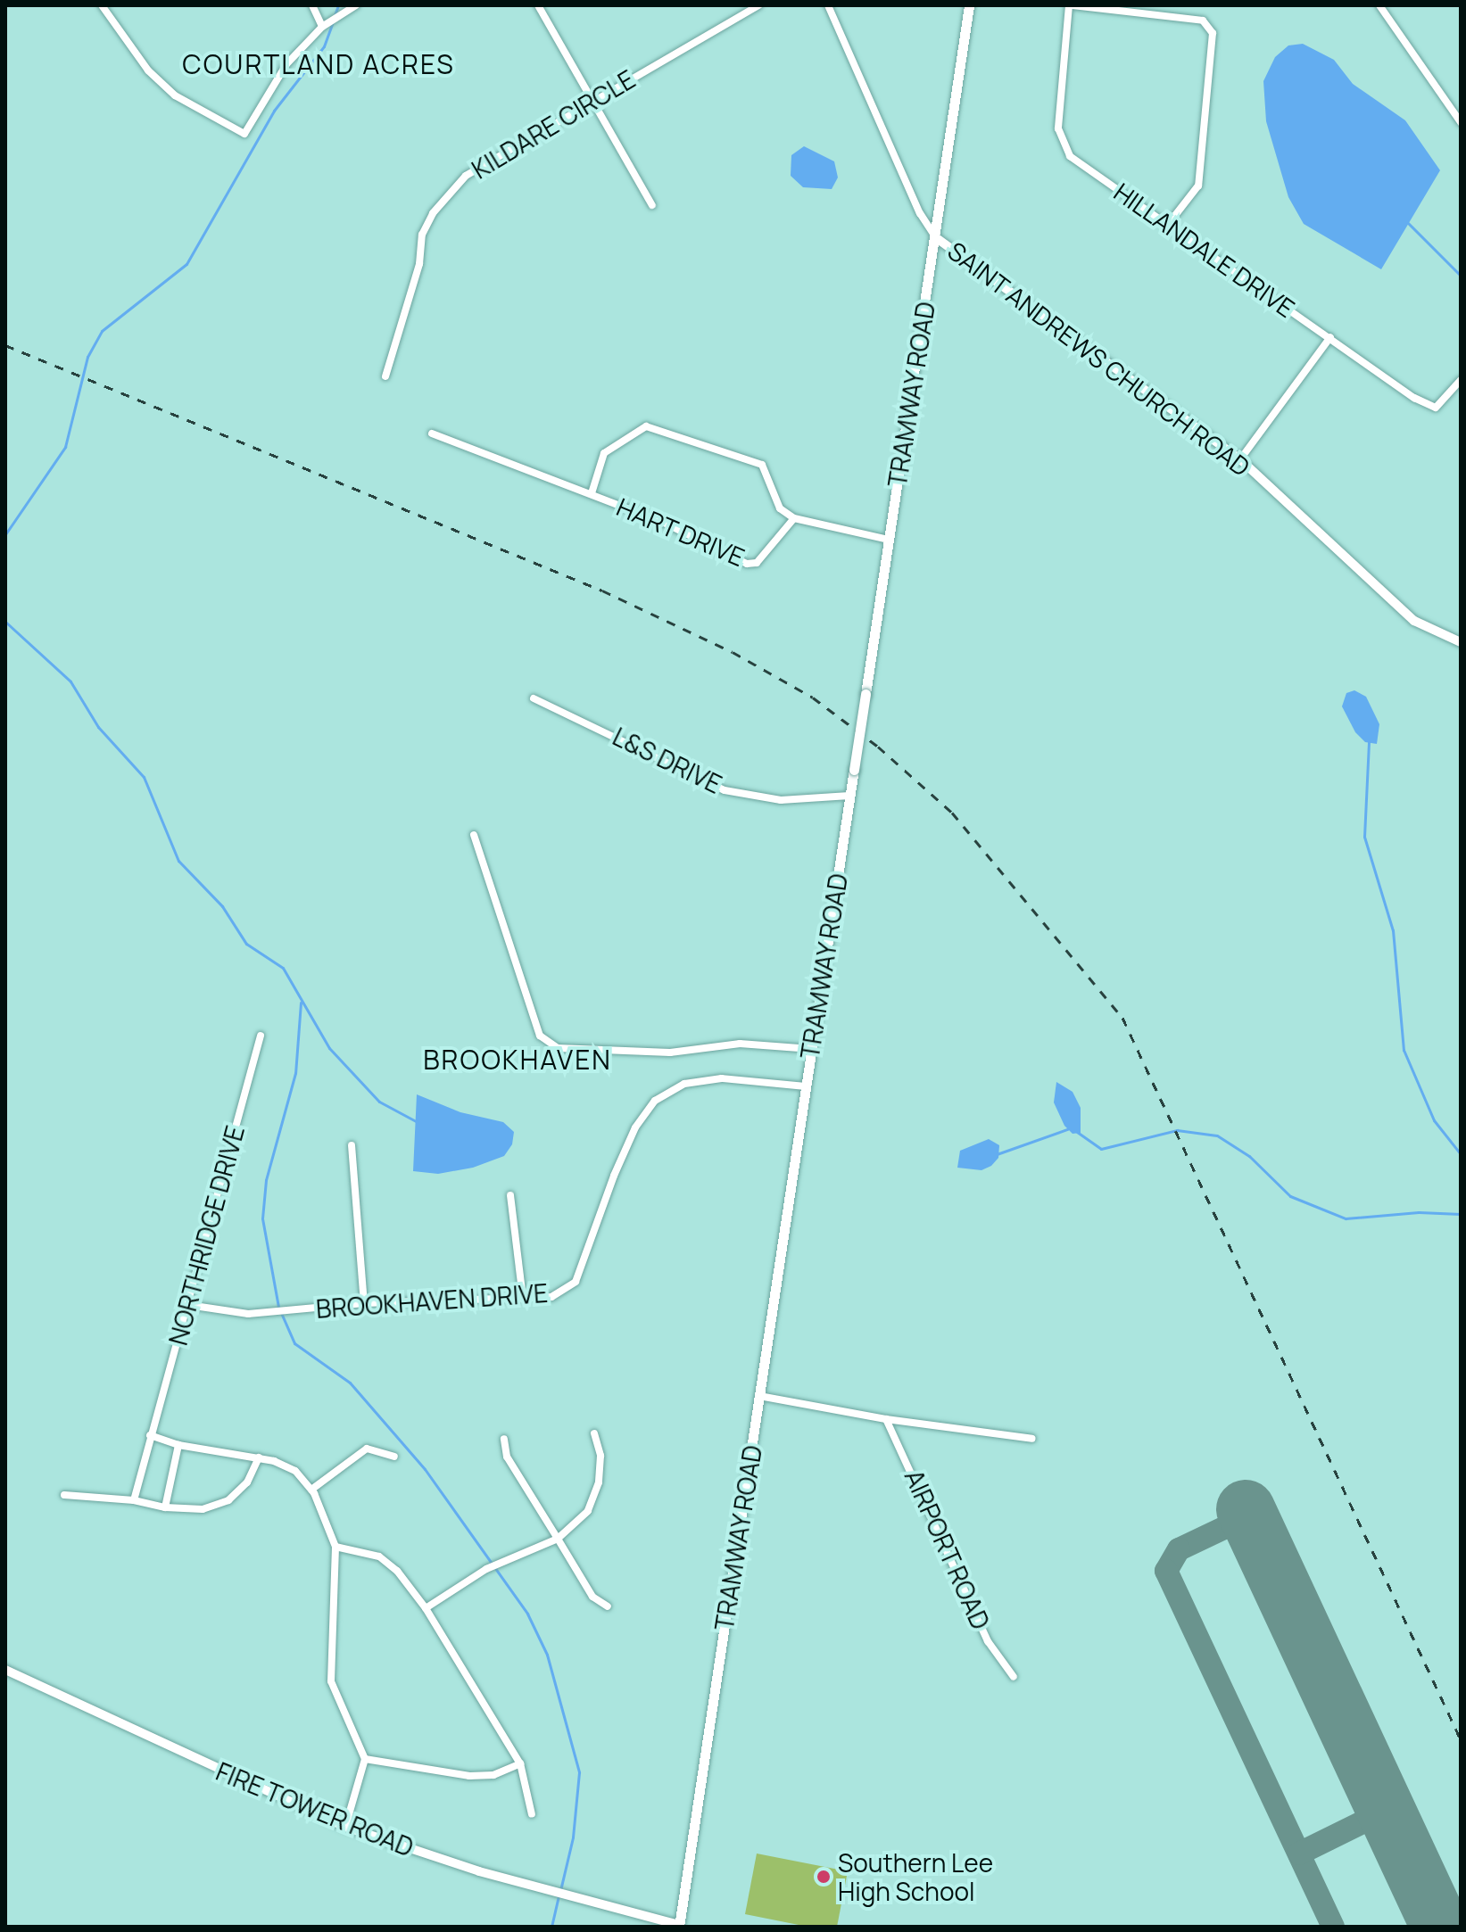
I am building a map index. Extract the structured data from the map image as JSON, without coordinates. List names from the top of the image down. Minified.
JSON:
{"streets":{"main road":["TRAMWAY ROAD"],"street":["KILDARE CIRCLE","HILLANDALE DRIVE","SAINT ANDREWS CHURCH ROAD","HART DRIVE","L&S DRIVE","NORTHRIDGE DRIVE","BROOKHAVEN DRIVE","AIRPORT ROAD","FIRE TOWER ROAD"]},"crossings":[["SAINT ANDREWS CHURCH ROAD","TRAMWAY ROAD"],["TRAMWAY ROAD","L&S DRIVE"],["TRAMWAY ROAD","BROOKHAVEN DRIVE"],["TRAMWAY ROAD","FIRE TOWER ROAD"],["NORTHRIDGE DRIVE","BROOKHAVEN DRIVE"]],"districts":["COURTLAND ACRES","BROOKHAVEN"],"places":["Southern Lee High School"]}
